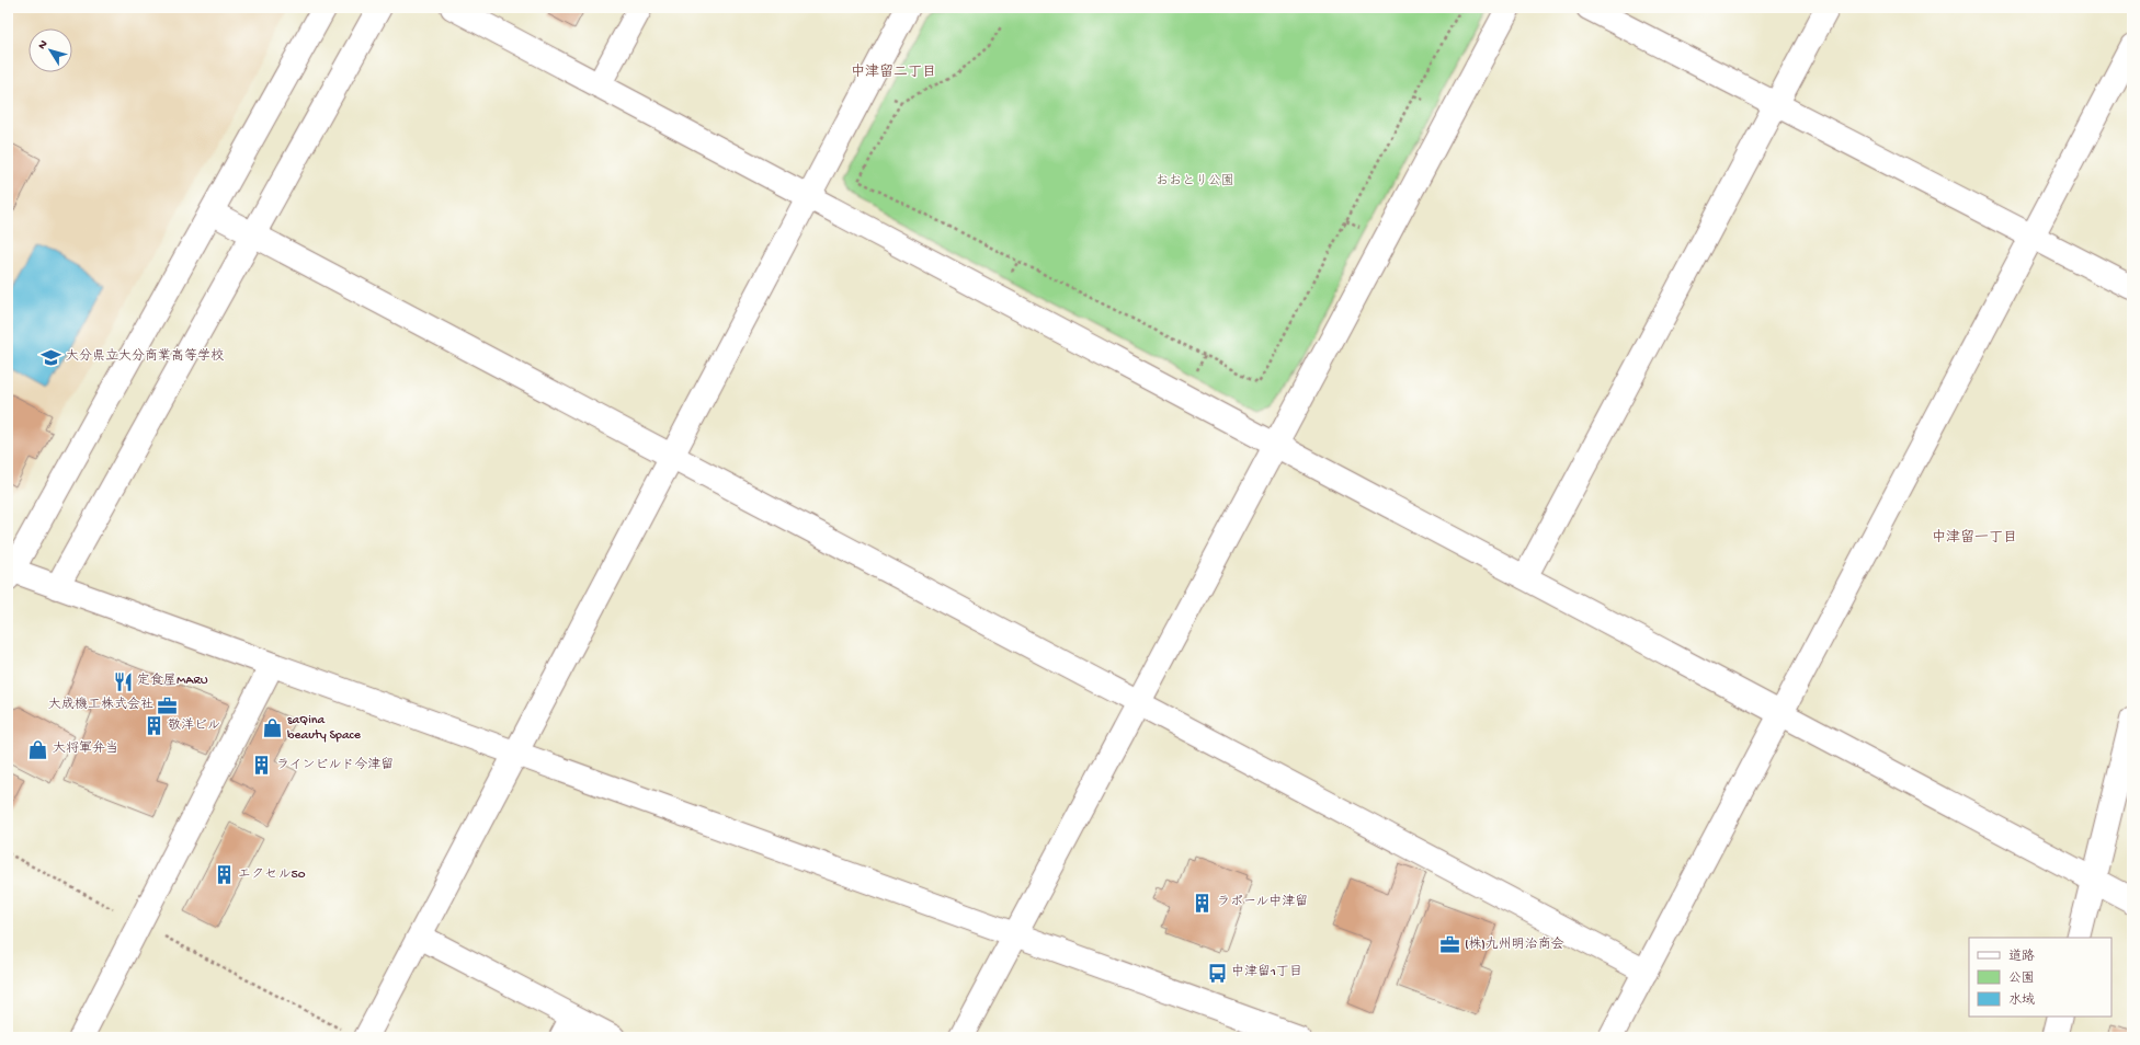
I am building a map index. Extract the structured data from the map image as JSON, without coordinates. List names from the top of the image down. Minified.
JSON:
{"districts":["中津留二丁目","中津留一丁目"],"parks":["おおとり公園"],"places":{"school or university":["大分県立大分商業高等学校"],"restaurant":["定食屋MARU"],"office":["大成機工株式会社","(株)九州明治商会"],"building":["敬洋ビル","ラインビルド今津留","エクセル50","ラポール中津留"],"shop":["saQina beauty Space","大将軍弁当"],"bus stop":["中津留1丁目"]},"legend":["道路","公園","水域"],"north":"top left"}
